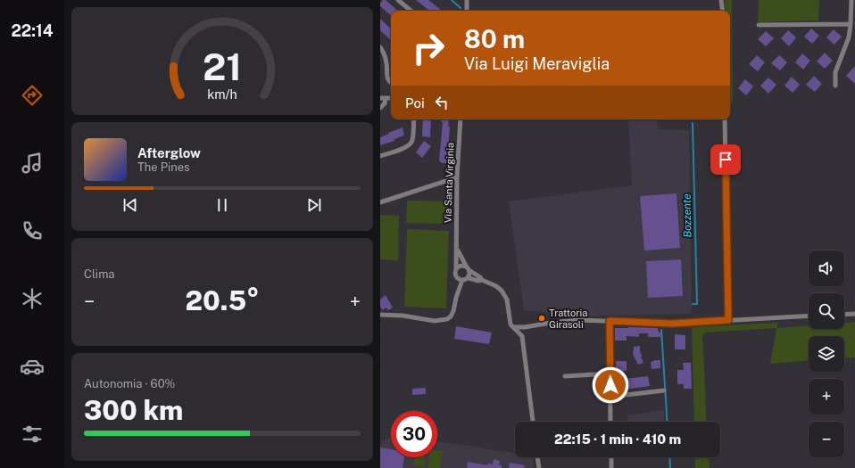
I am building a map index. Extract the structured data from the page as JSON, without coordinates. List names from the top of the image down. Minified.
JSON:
{"streets":{"street":["Via Santa Virginia"]},"water":["Bozzente"],"places":["Trattoria Girasoli"],"page":{"tabs":"22:14","turn":["80 m","Via Luigi Meraviglia"],"then":"Poi","song":["Afterglow","The Pines"],"tile":["Clima",["Autonomia · 60%","300 km"]],"map_buttons":["+","−"],"heat":["−","20.5°","+"],"limit":"30","trip":"22:15 · 1 min · 410 m","gauge":["21","km/h"]}}
